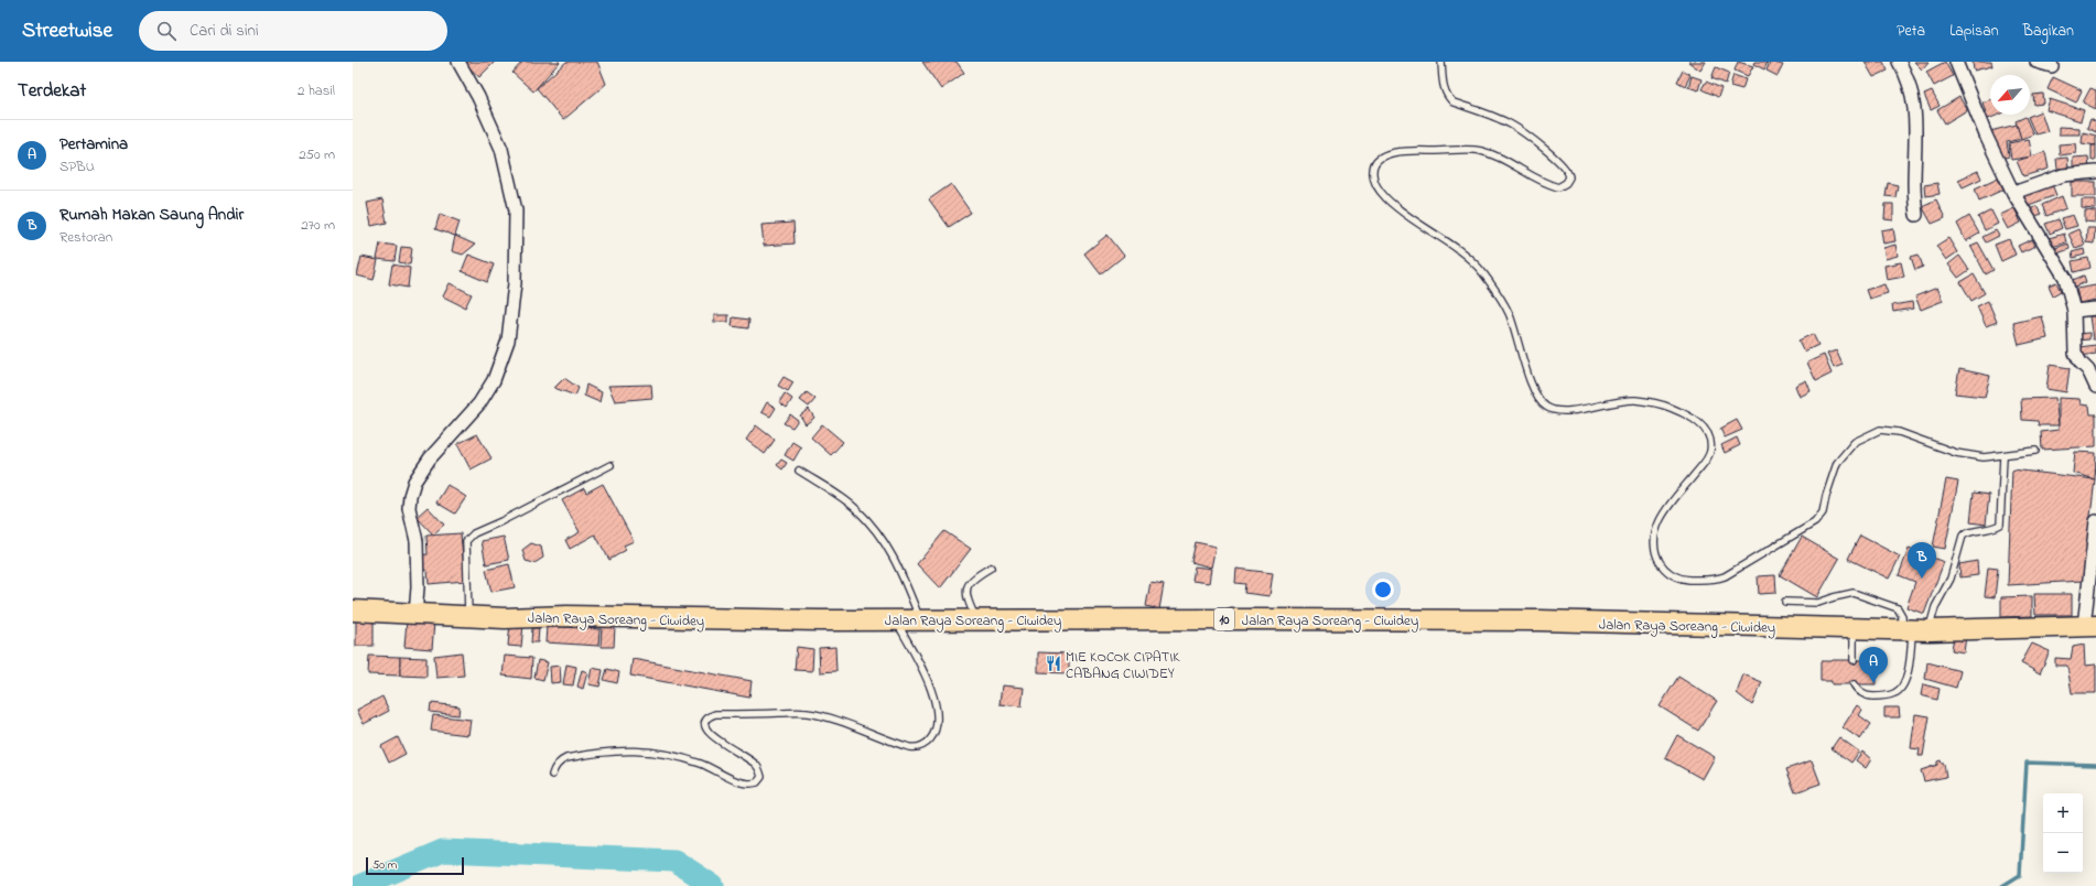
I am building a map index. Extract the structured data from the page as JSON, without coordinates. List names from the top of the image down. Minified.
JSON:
{"streets":{"highway":["Jalan Raya Soreang - Ciwidey","10"]},"places":{"restaurant":["MIE KOCOK CIPATIK CABANG CIWIDEY"]},"scale_bar":"50 m","north":"bottom left","page":{"header":"Streetwise","search":"Cari di sini","nav":["Peta","Lapisan","Bagikan"],"heading":["Terdekat","2 hasil"],"list":[{"mark":"A","name":"Pertamina","note":"SPBU","value":"250 m"},{"mark":"B","name":"Rumah Makan Saung Andir","note":"Restoran","value":"270 m"}],"pins":["B","A"],"map_buttons":["+","−"],"scale":"50 m"}}
